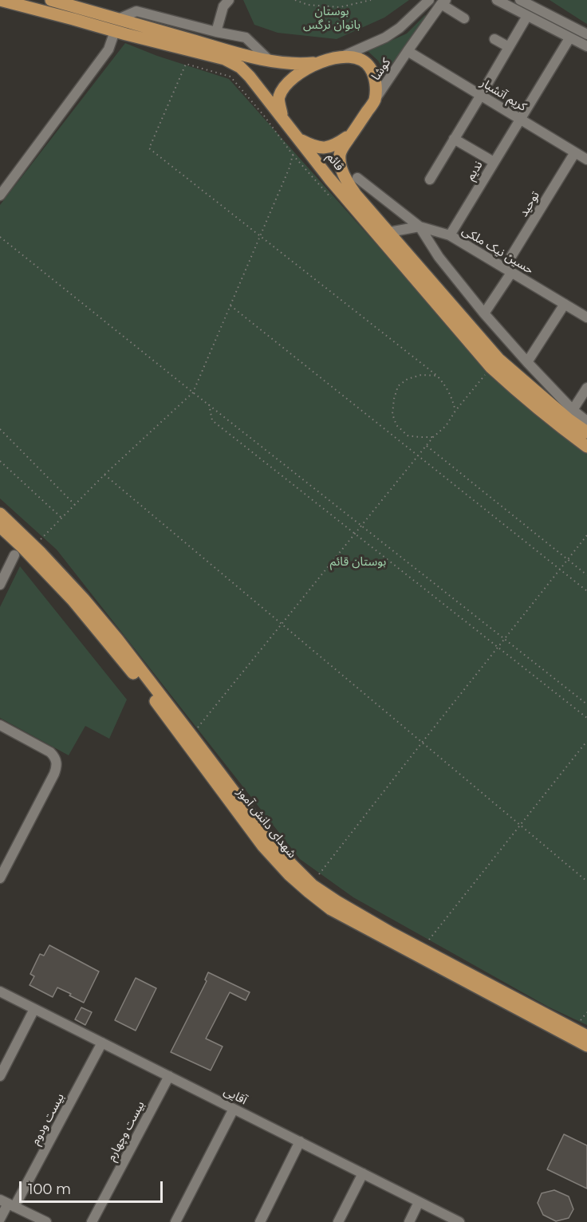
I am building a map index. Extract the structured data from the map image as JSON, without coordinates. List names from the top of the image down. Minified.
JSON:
{"streets":{"main road":["قائم","شهدای دانش آموز"],"street":["کوشا","کریم آتشبار","ندیم","توحید","حسین نیک ملکی","آقایی","بیست ودوم","بیست وچهارم"]},"crossings":[["کوشا","کریم آتشبار"],["کوشا","قائم"],["کریم آتشبار","ندیم"],["کریم آتشبار","توحید"],["قائم","حسین نیک ملکی"],["ندیم","حسین نیک ملکی"],["توحید","حسین نیک ملکی"],["آقایی","بیست ودوم"],["آقایی","بیست وچهارم"]],"parks":["بوستان بانوان نرگس","بوستان قائم"],"scale_bar":"100 m"}
